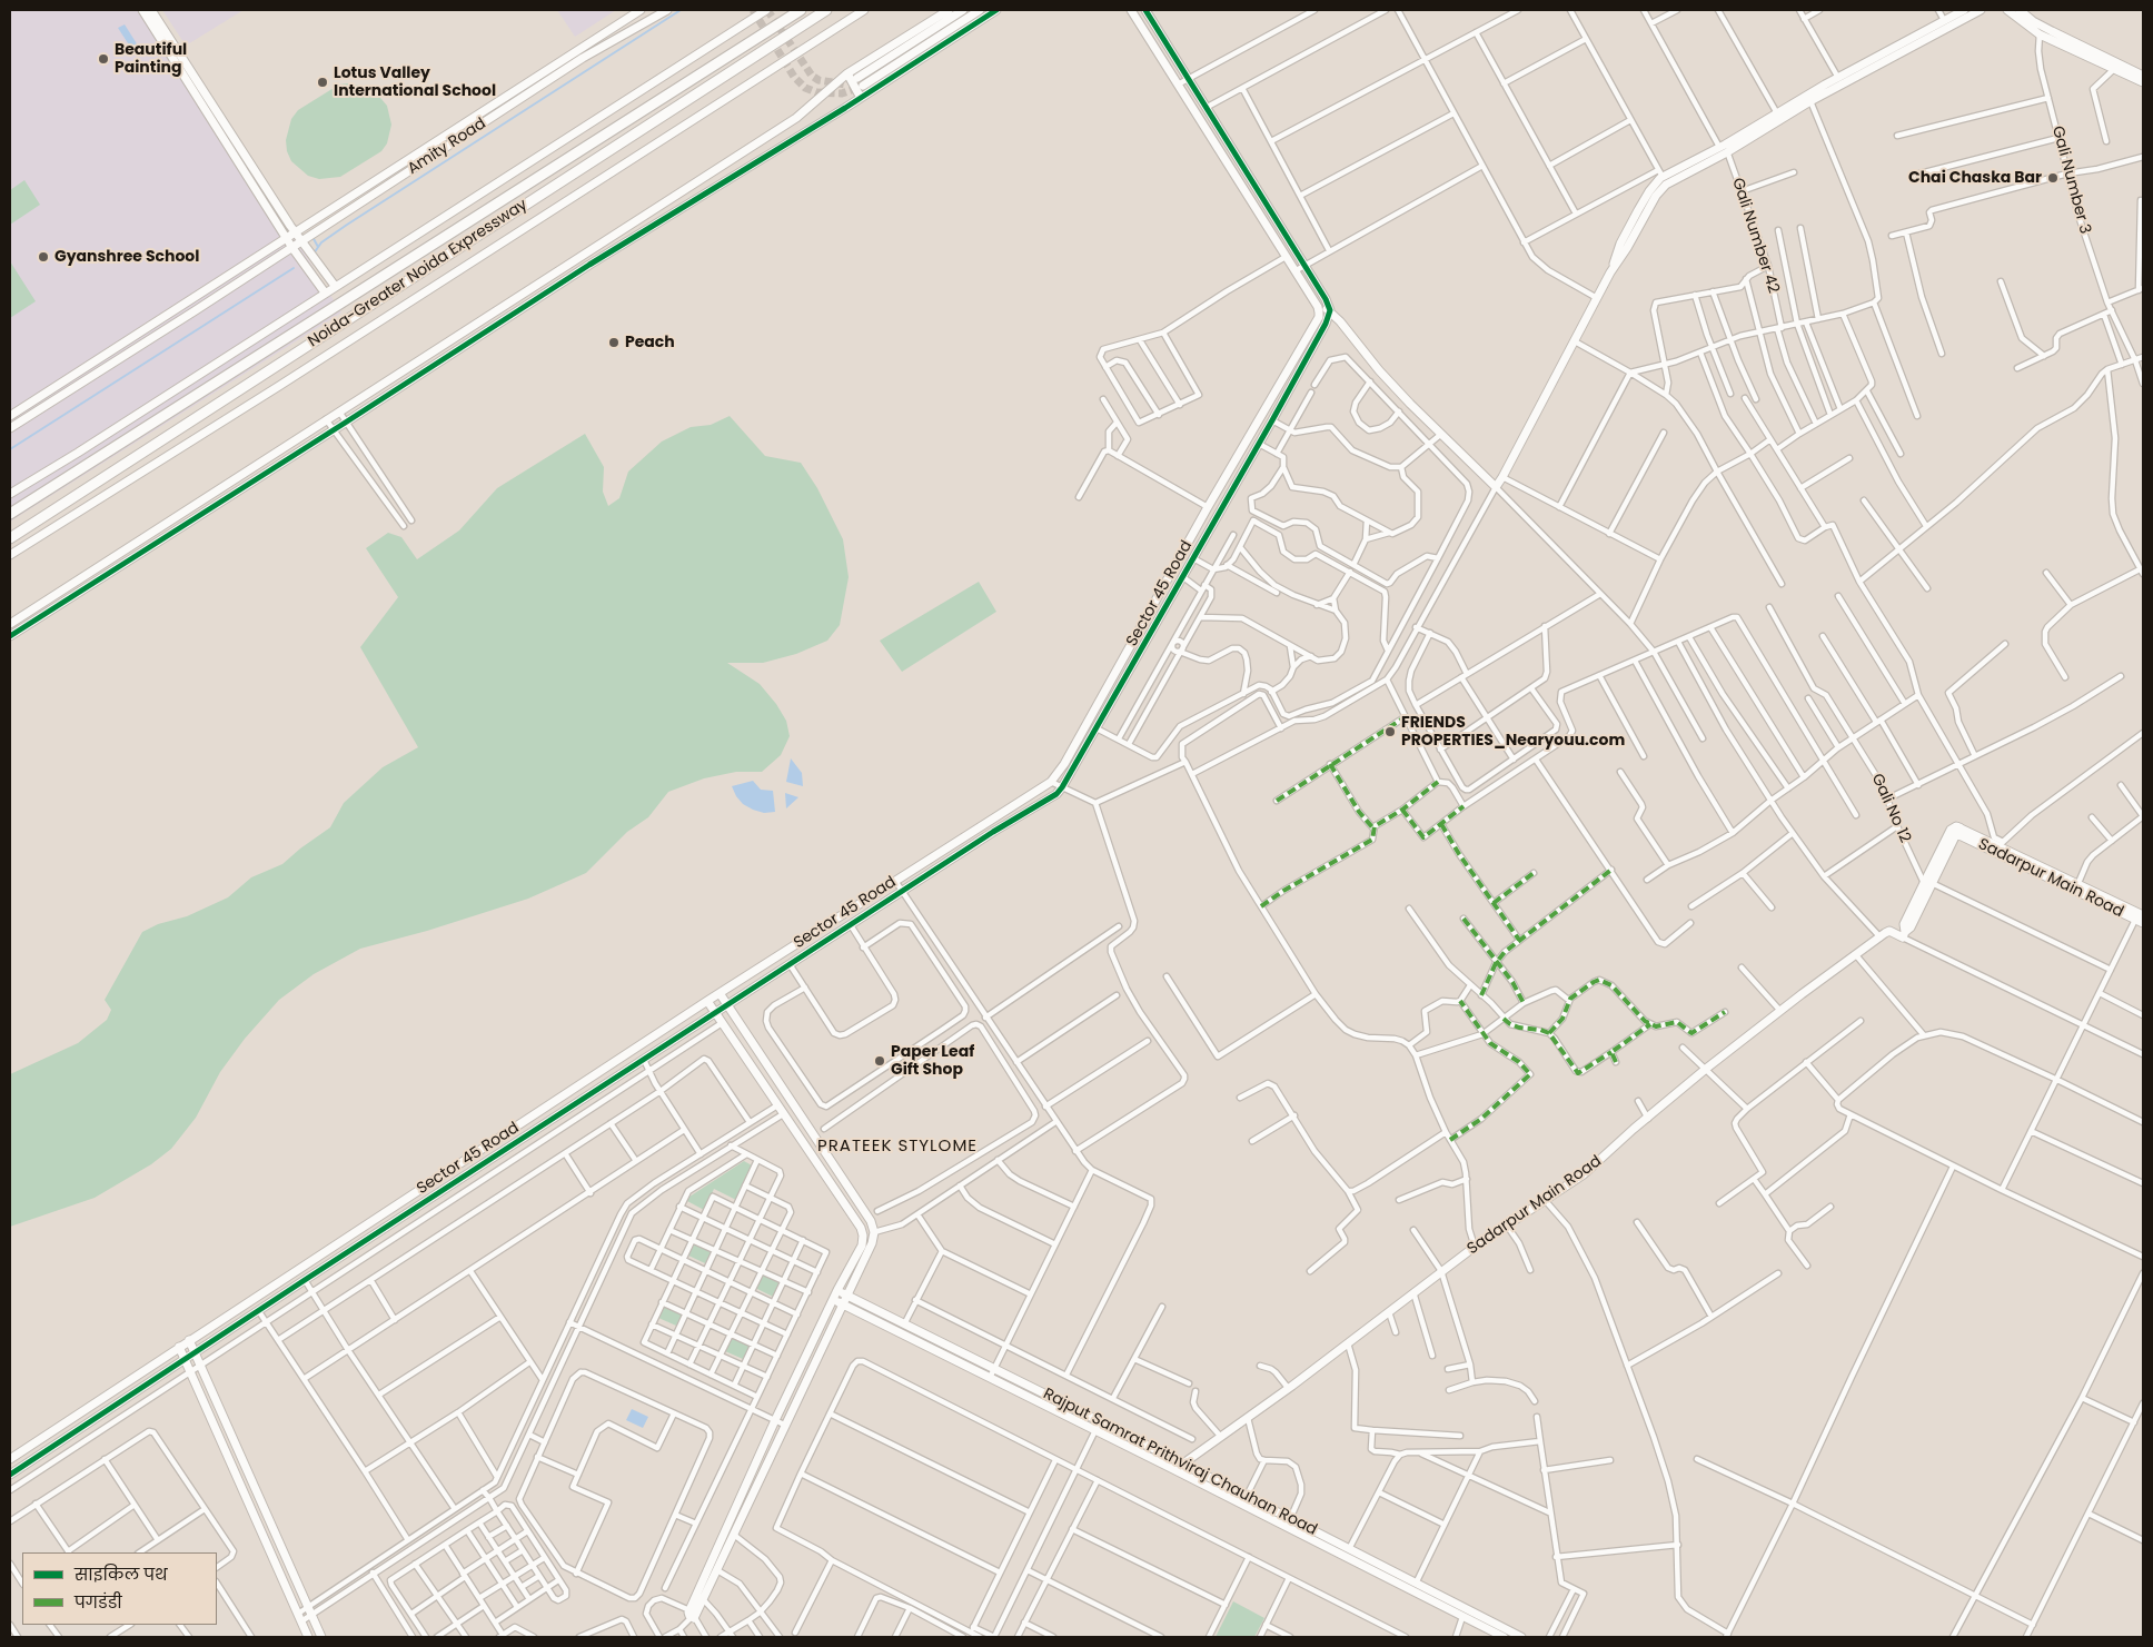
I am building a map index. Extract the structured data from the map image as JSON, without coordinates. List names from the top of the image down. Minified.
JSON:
{"streets":{"highway":["Noida-Greater Noida Expressway"],"street":["Amity Road","Gali Number 3","Gali Number 42","Sector 45 Road","Gali No 12","Sadarpur Main Road","Rajput Samrat Prithviraj Chauhan Road"]},"crossings":[["Gali No 12","Sadarpur Main Road"],["Sadarpur Main Road","Rajput Samrat Prithviraj Chauhan Road"]],"districts":["PRATEEK STYLOME"],"places":["Beautiful Painting","Lotus Valley International School","Chai Chaska Bar","Gyanshree School","Peach","FRIENDS PROPERTIES_Nearyouu.com","Paper Leaf Gift Shop"],"legend":["साइकिल पथ","पगडंडी"]}
